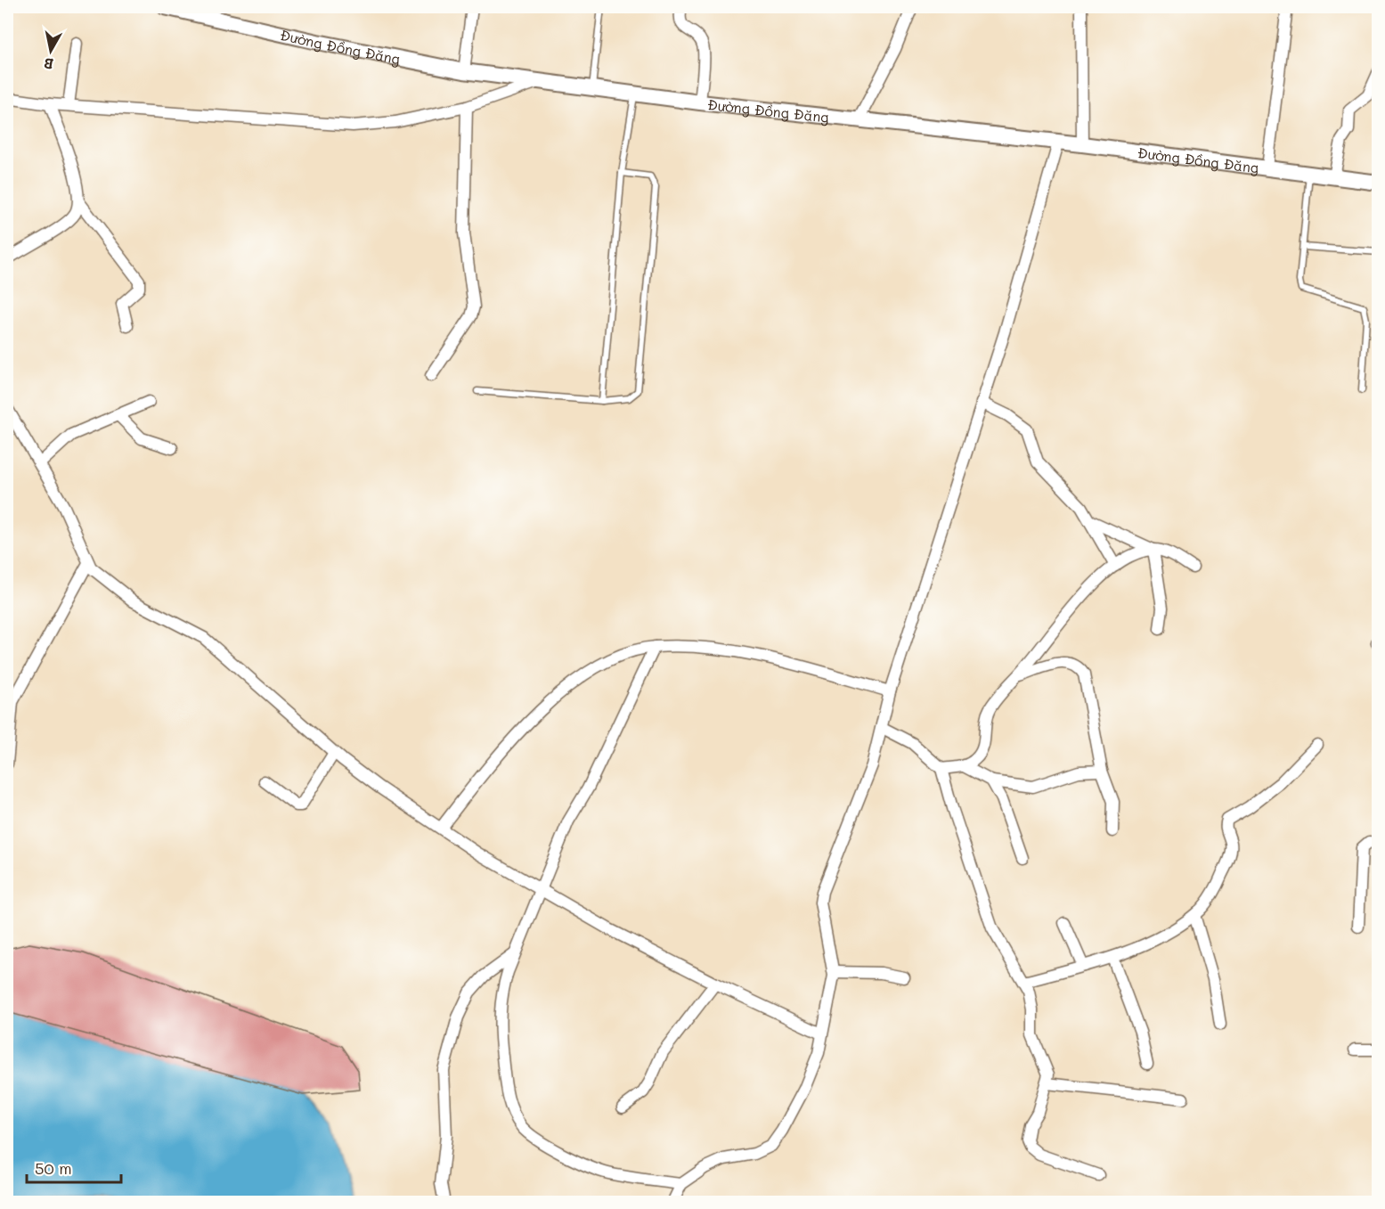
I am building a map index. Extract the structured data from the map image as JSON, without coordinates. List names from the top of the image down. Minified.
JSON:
{"streets":{"main road":["Đường Đồng Đăng"]},"scale_bar":"50 m","north":"bottom"}
